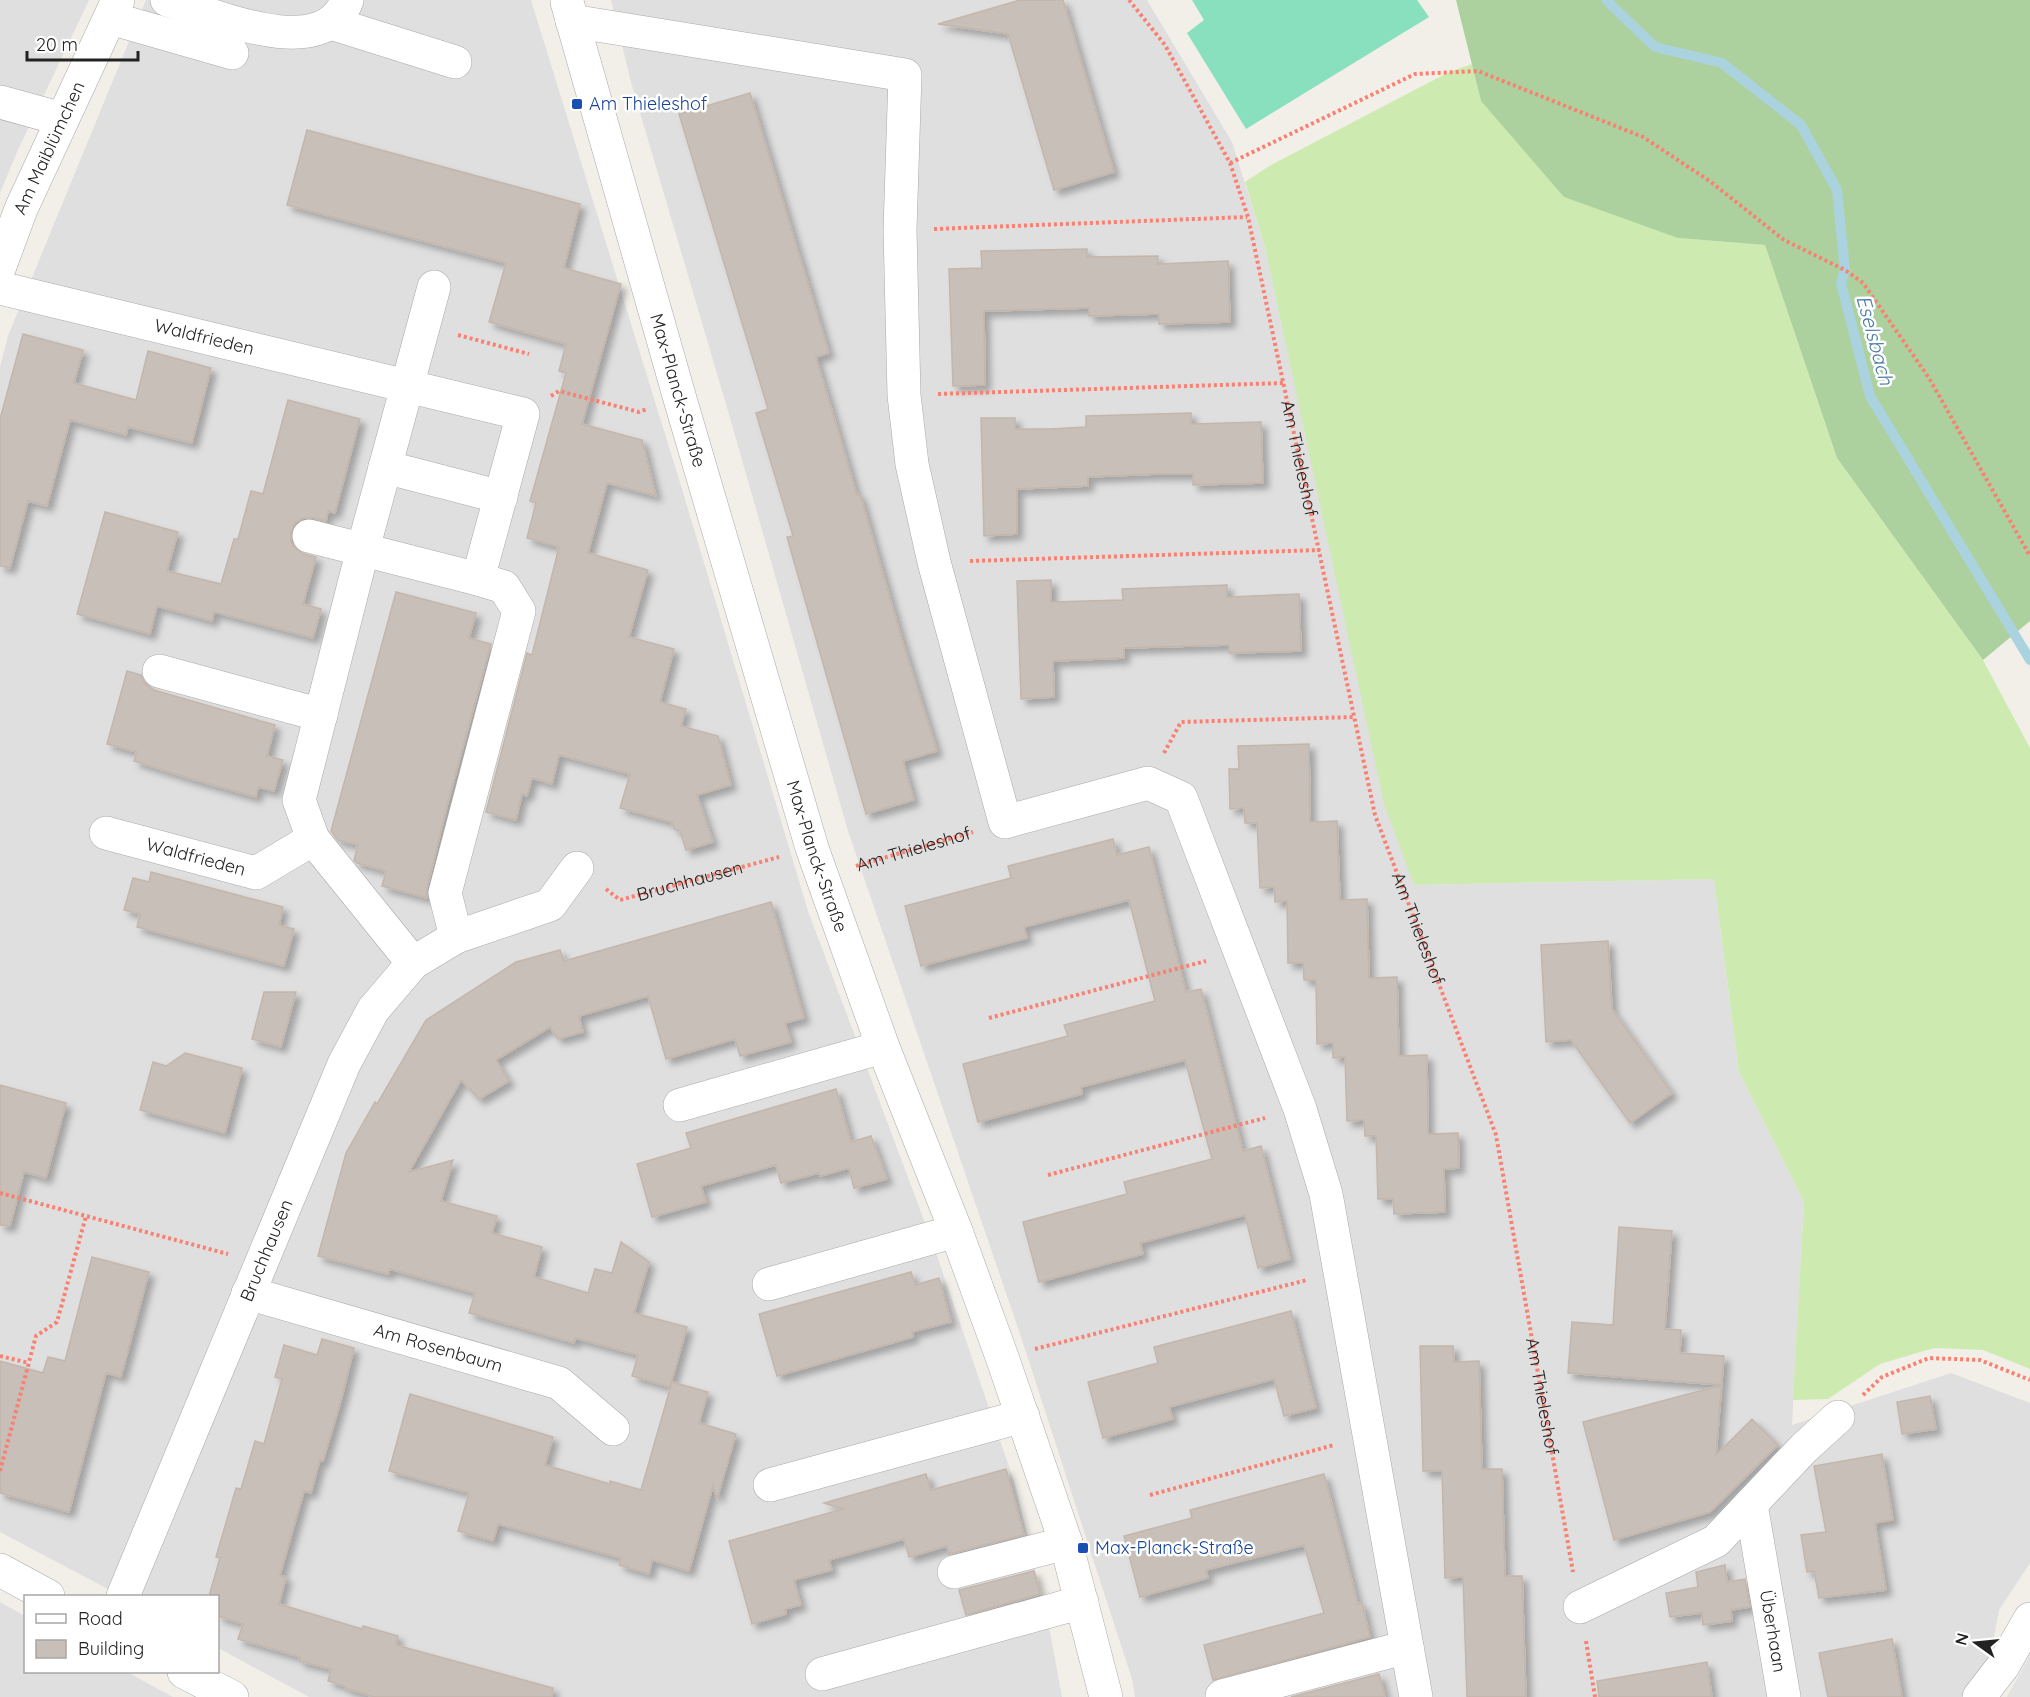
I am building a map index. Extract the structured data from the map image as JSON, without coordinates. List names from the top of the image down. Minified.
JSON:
{"streets":{"street":["Am Maiblümchen","Waldfrieden","Max-Planck-Straße","Bruchhausen","Am Rosenbaum","Überhaan"],"path":["Am Thieleshof"]},"crossings":[["Max-Planck-Straße","Am Thieleshof"],["Max-Planck-Straße","Bruchhausen"],["Am Thieleshof","Bruchhausen"],["Bruchhausen","Am Rosenbaum"]],"water":["Eselsbach"],"places":{"transit":["Am Thieleshof","Max-Planck-Straße"]},"legend":["Road","Building"],"scale_bar":"20 m","north":"left"}
